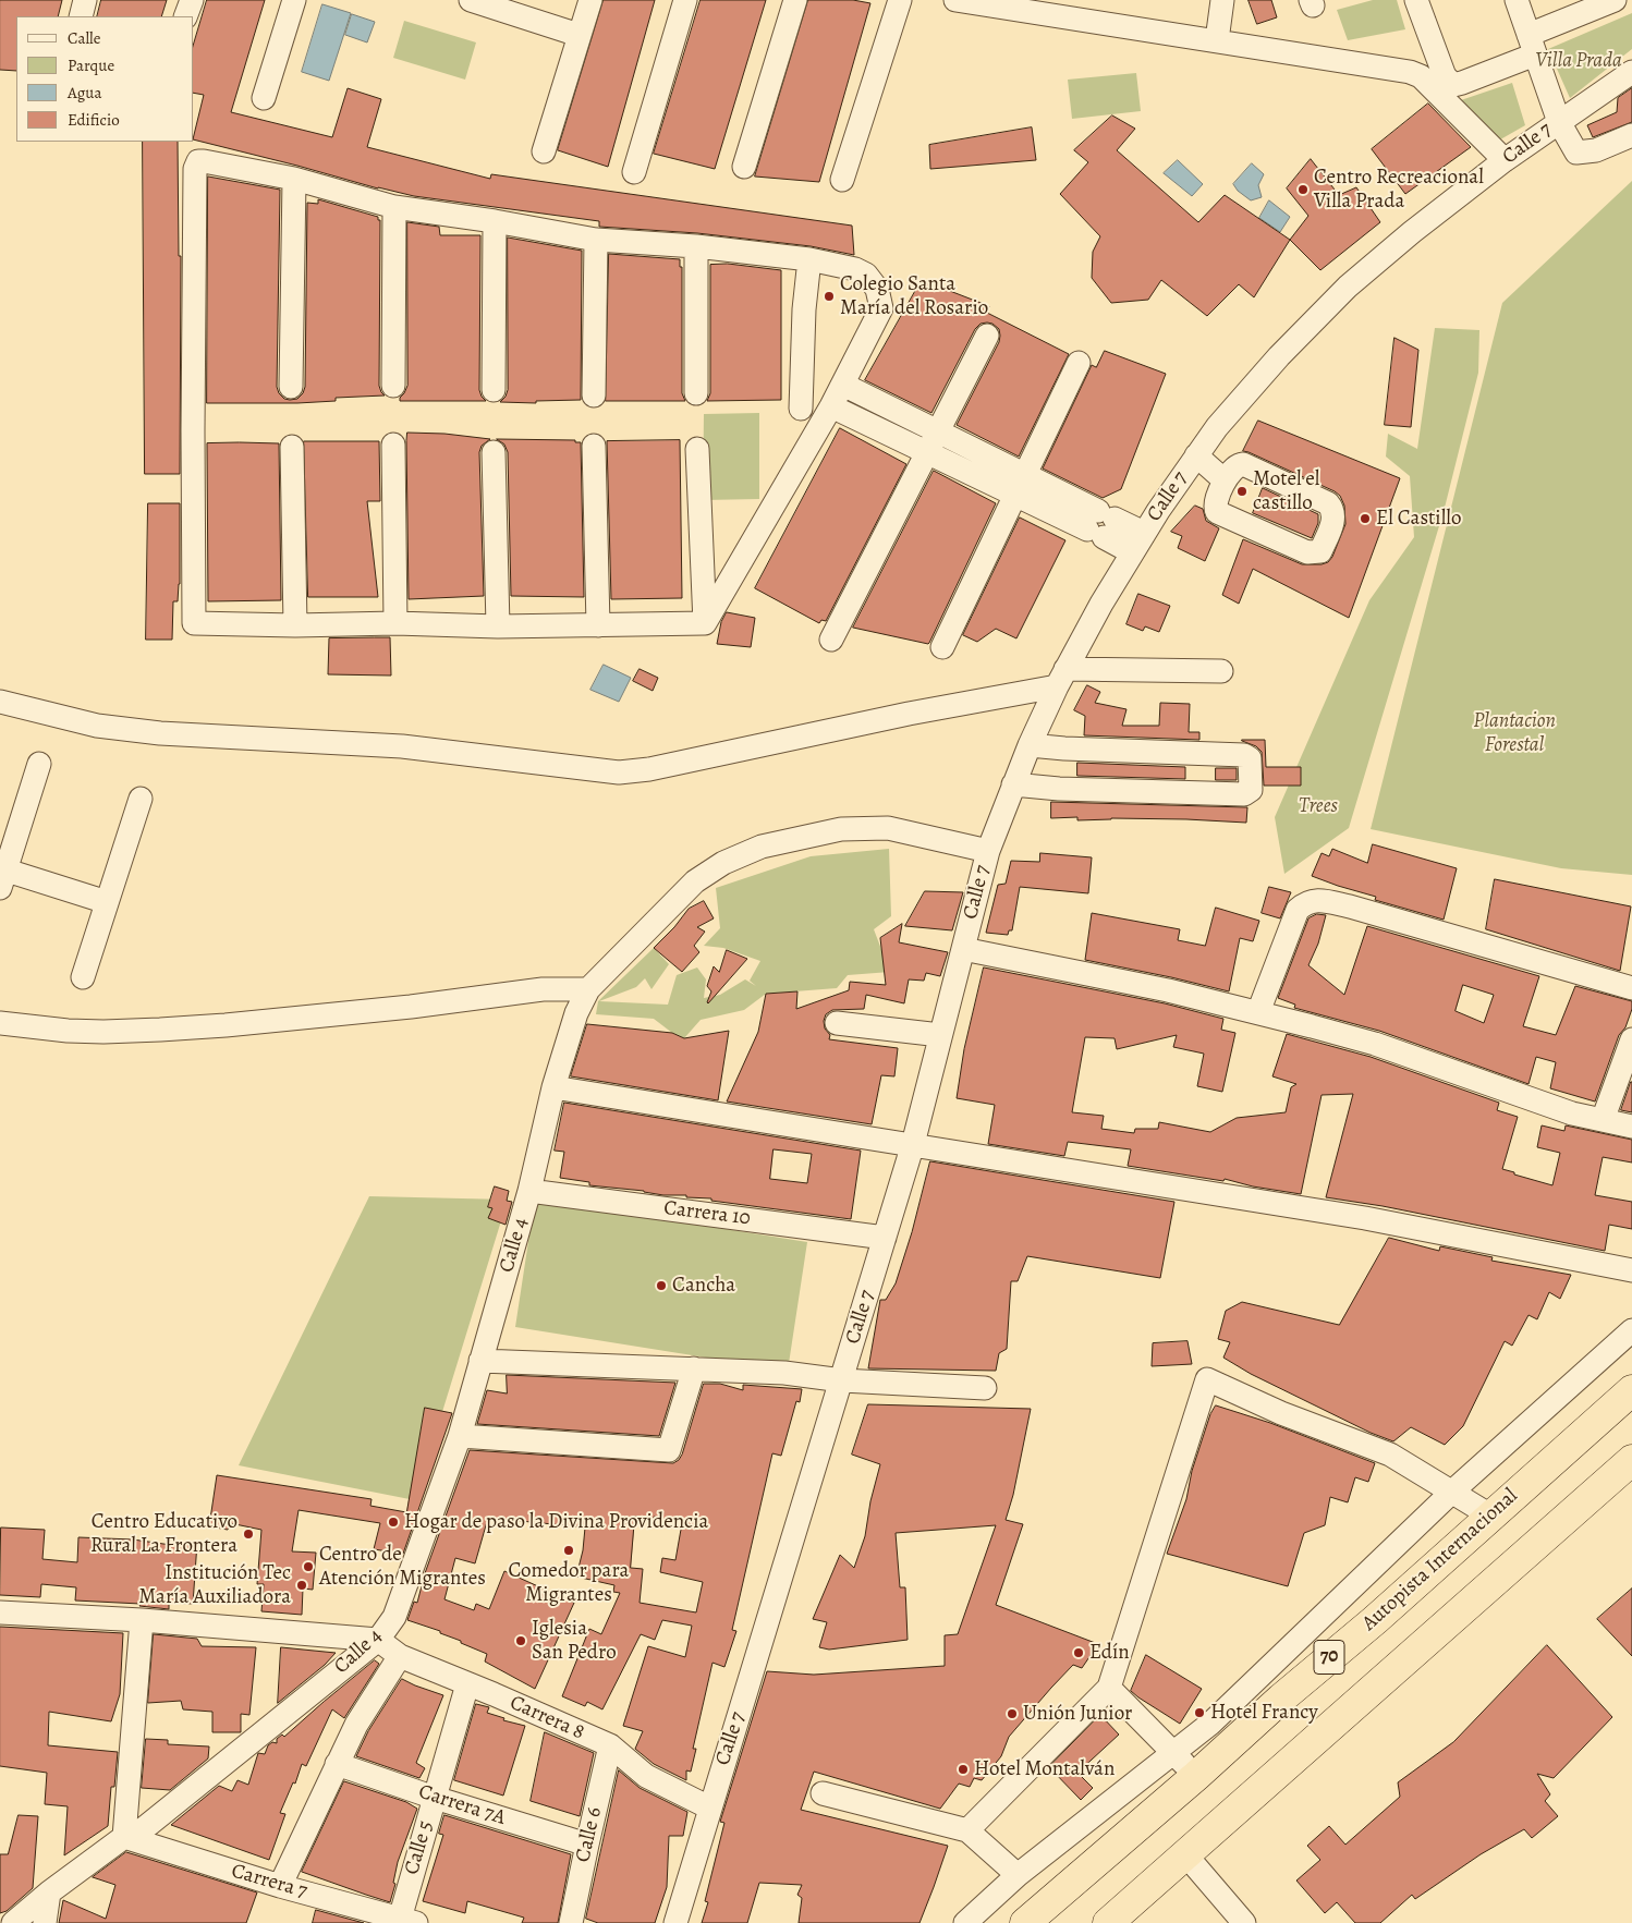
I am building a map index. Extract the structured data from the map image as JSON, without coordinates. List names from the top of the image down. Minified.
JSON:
{"streets":{"highway":["Autopista Internacional","70"],"street":["Calle 7","Carrera 10","Calle 4","Carrera 8","Carrera 7A","Calle 6","Calle 5","Carrera 7"]},"crossings":[["Calle 7","Carrera 10"],["Calle 7","Calle 4"],["Calle 7","Carrera 8"],["Carrera 10","Calle 4"],["Calle 4","Carrera 8"],["Calle 4","Carrera 7"],["Carrera 8","Calle 6"],["Carrera 8","Calle 5"],["Carrera 7A","Calle 6"],["Carrera 7A","Calle 5"],["Calle 5","Carrera 7"]],"parks":["Villa Prada","Plantacion Forestal","Trees"],"places":["Centro Recreacional Villa Prada","Colegio Santa María del Rosario","Motel el castillo","El Castillo","Cancha","Hogar de paso la Divina Providencia","Centro Educativo Rural La Frontera","Comedor para Migrantes","Centro de Atención Migrantes","Institución Tec María Auxiliadora","Iglesia San Pedro","Edín","Hotel Francy","Unión Junior","Hotel Montalván"],"legend":["Calle","Parque","Agua","Edificio"]}
